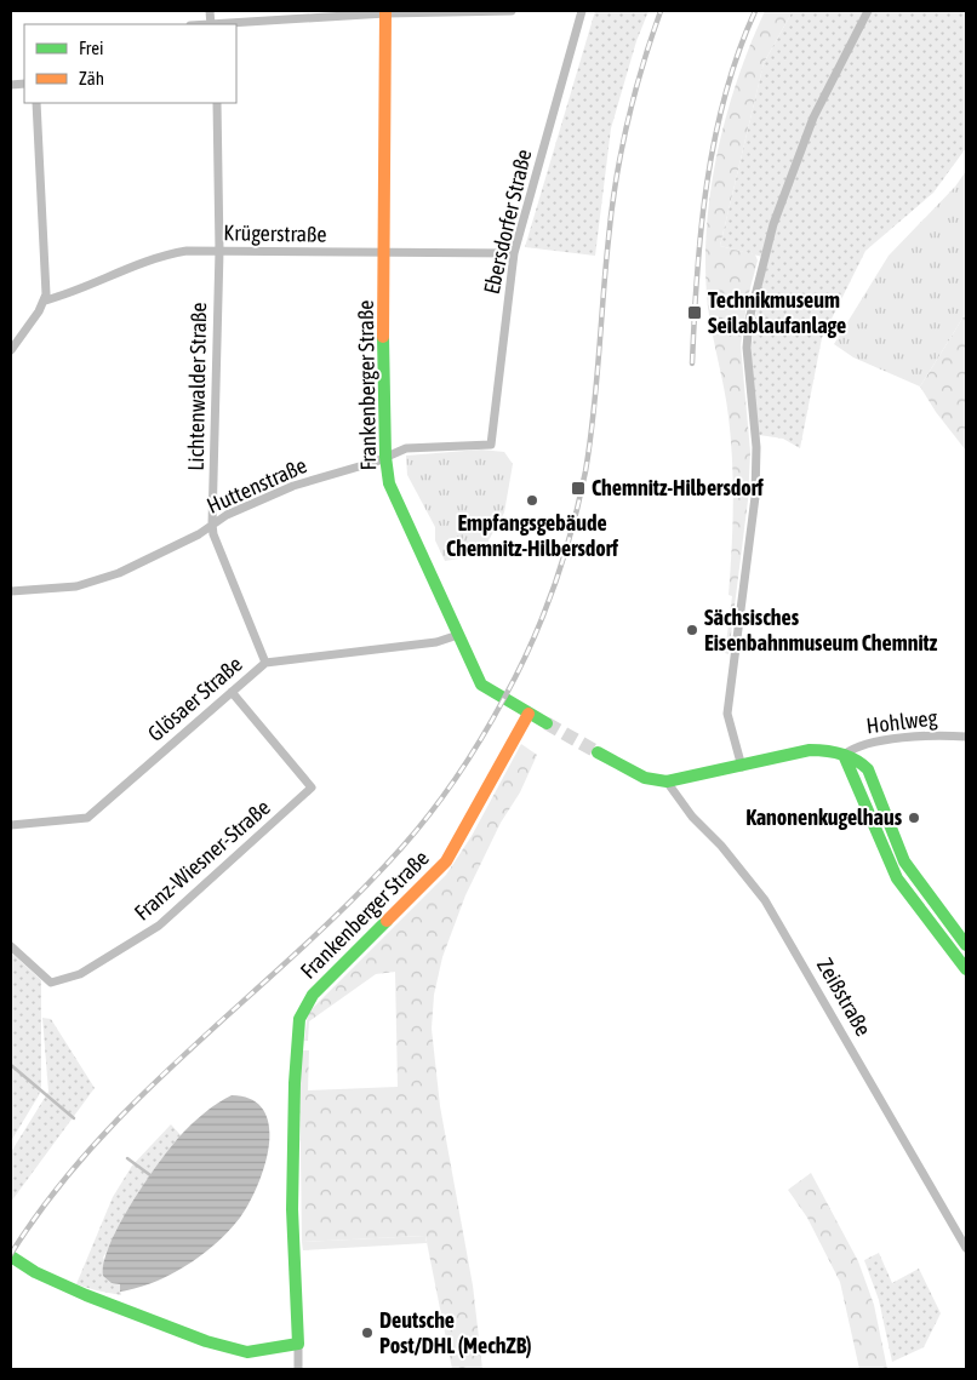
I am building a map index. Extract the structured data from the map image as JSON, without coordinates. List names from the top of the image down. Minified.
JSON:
{"streets":{"main road":["Frankenberger Straße"],"street":["Ebersdorfer Straße","Krügerstraße","Lichtenwalder Straße","Huttenstraße","Glösaer Straße","Hohlweg","Franz-Wiesner-Straße","Zeißstraße"]},"crossings":[["Ebersdorfer Straße","Krügerstraße"],["Ebersdorfer Straße","Huttenstraße"],["Krügerstraße","Frankenberger Straße"],["Krügerstraße","Lichtenwalder Straße"],["Frankenberger Straße","Huttenstraße"],["Frankenberger Straße","Glösaer Straße"],["Lichtenwalder Straße","Huttenstraße"],["Lichtenwalder Straße","Glösaer Straße"],["Glösaer Straße","Franz-Wiesner-Straße"]],"places":{"transit":["Technikmuseum Seilablaufanlage","Chemnitz-Hilbersdorf"],"other":["Empfangsgebäude Chemnitz-Hilbersdorf","Sächsisches Eisenbahnmuseum Chemnitz","Kanonenkugelhaus","Deutsche Post/DHL (MechZB)"]},"legend":["Frei","Zäh"]}
